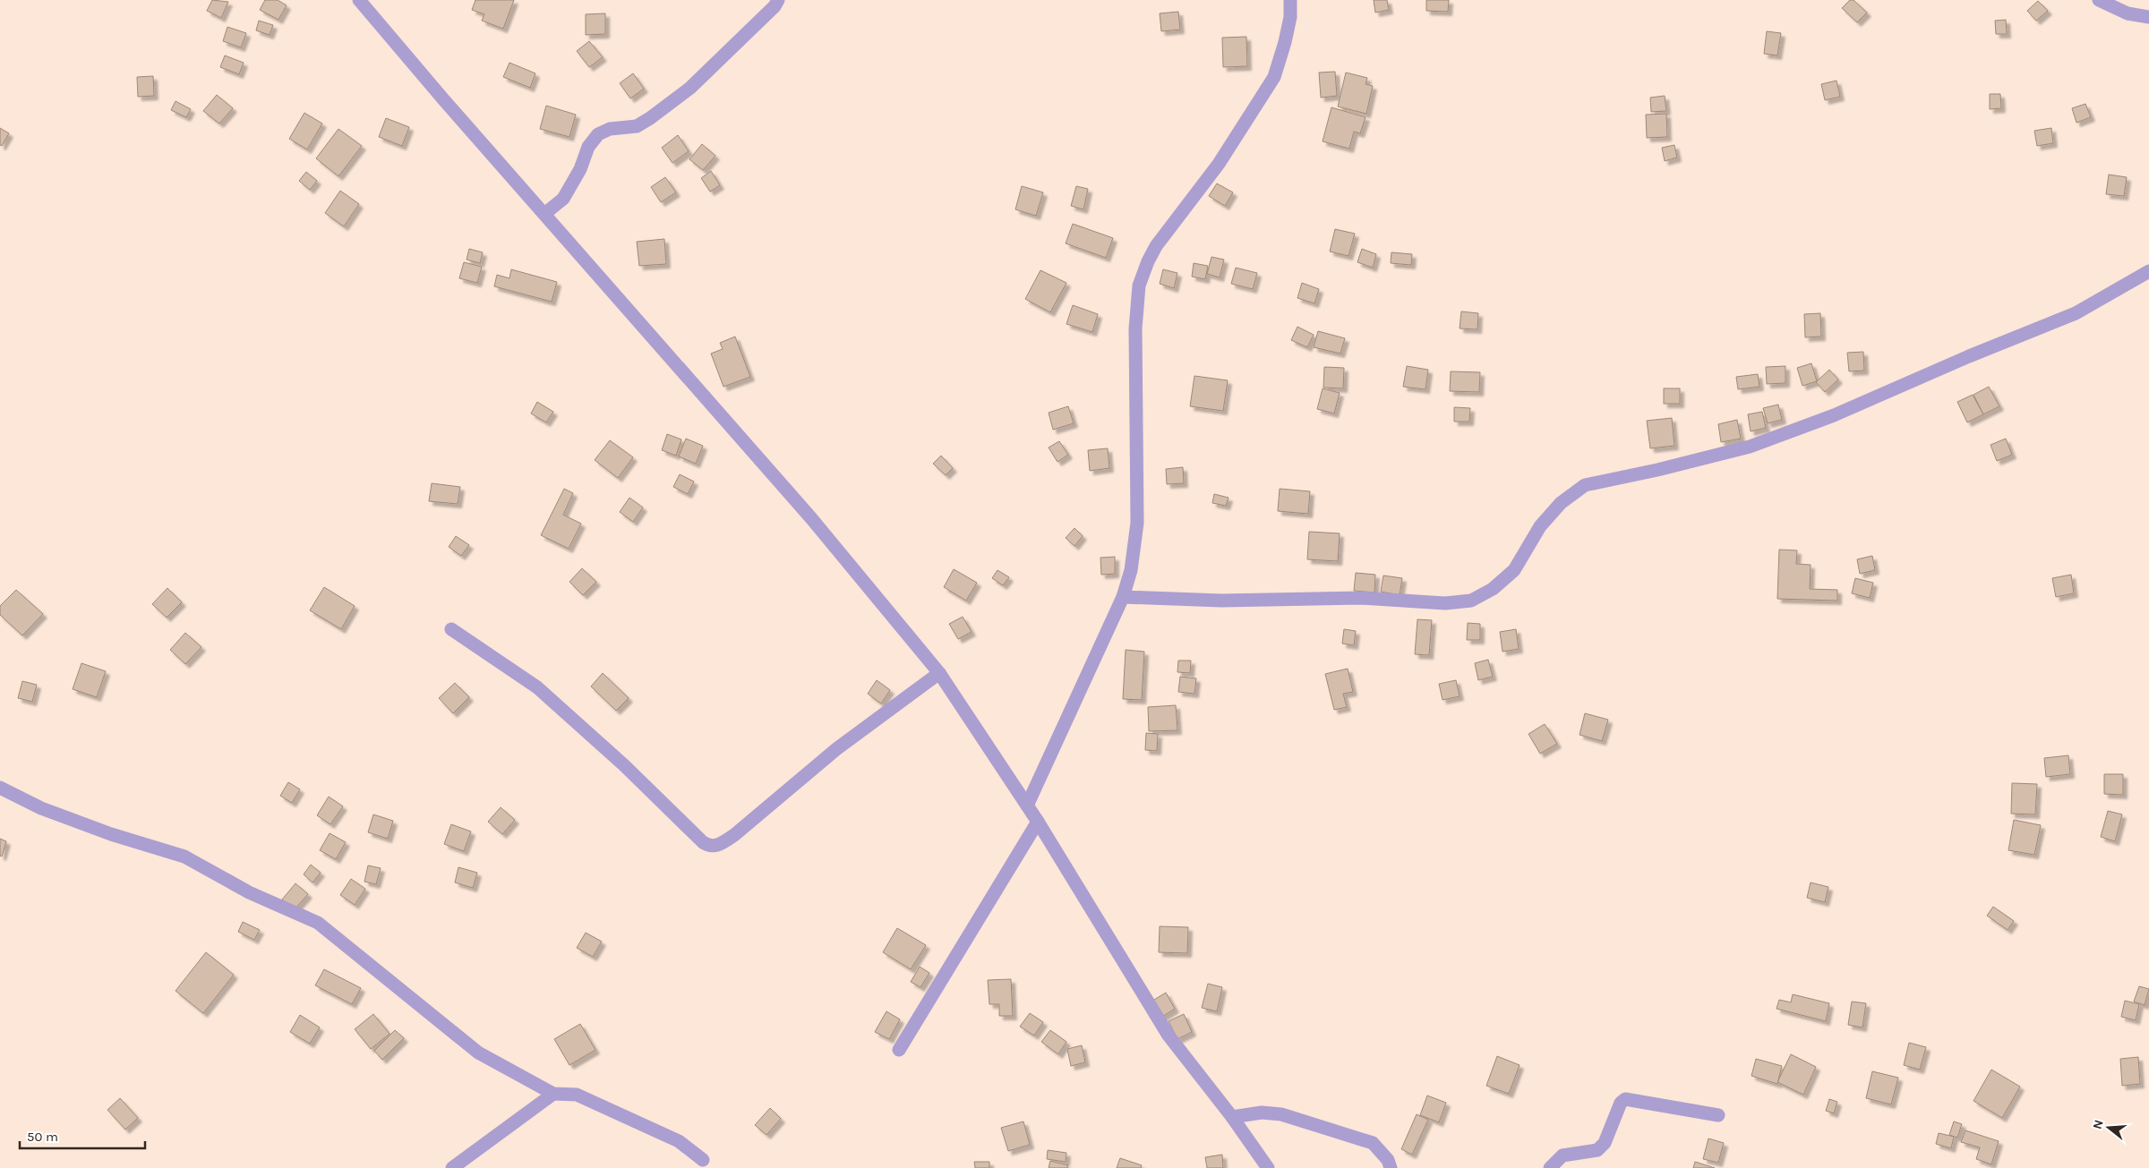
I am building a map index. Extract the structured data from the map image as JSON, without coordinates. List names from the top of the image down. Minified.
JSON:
{"scale_bar":"50 m","north":"left"}
